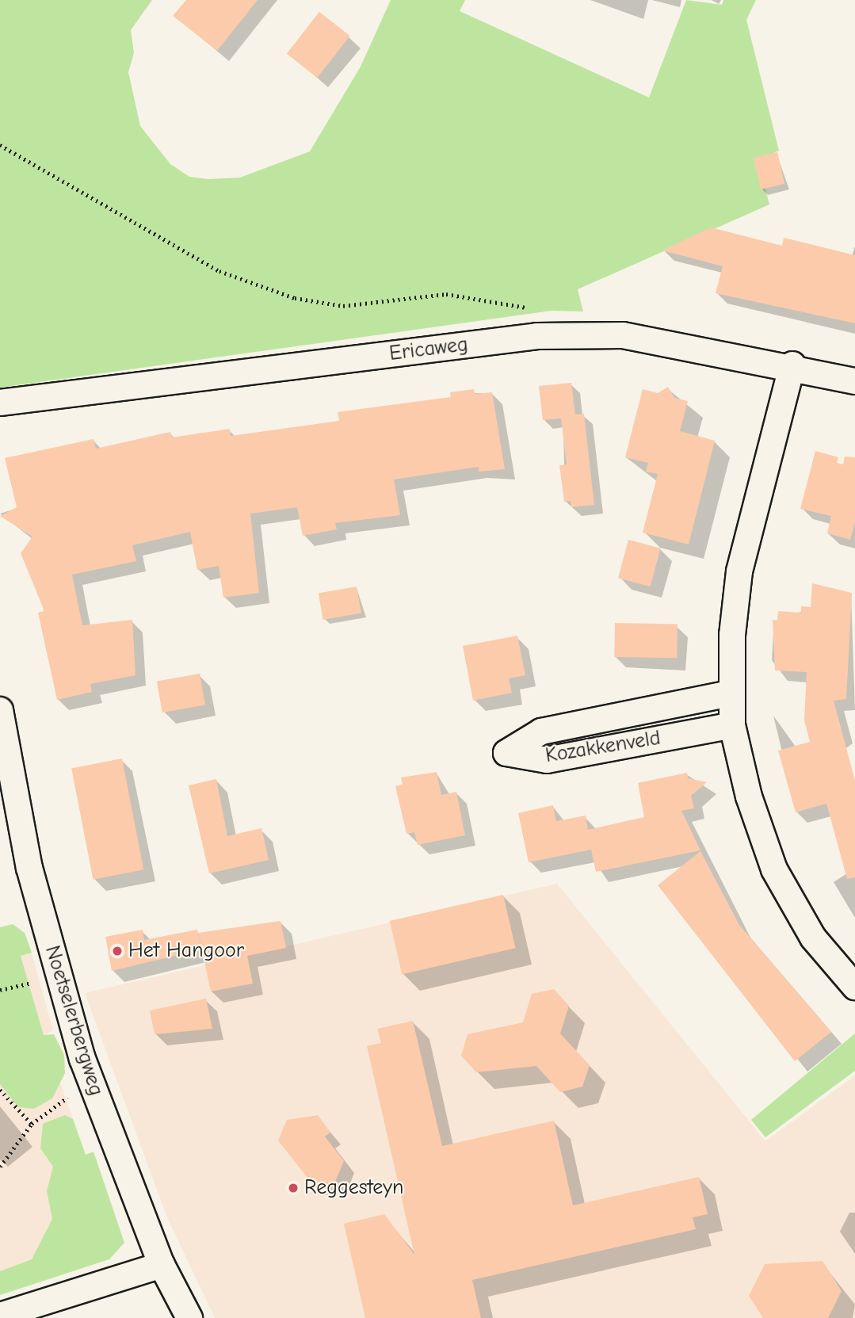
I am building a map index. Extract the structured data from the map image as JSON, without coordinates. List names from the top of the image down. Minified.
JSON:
{"streets":{"street":["Ericaweg","Kozakkenveld","Noetselerbergweg"]},"places":["Het Hangoor","Reggesteyn"]}
